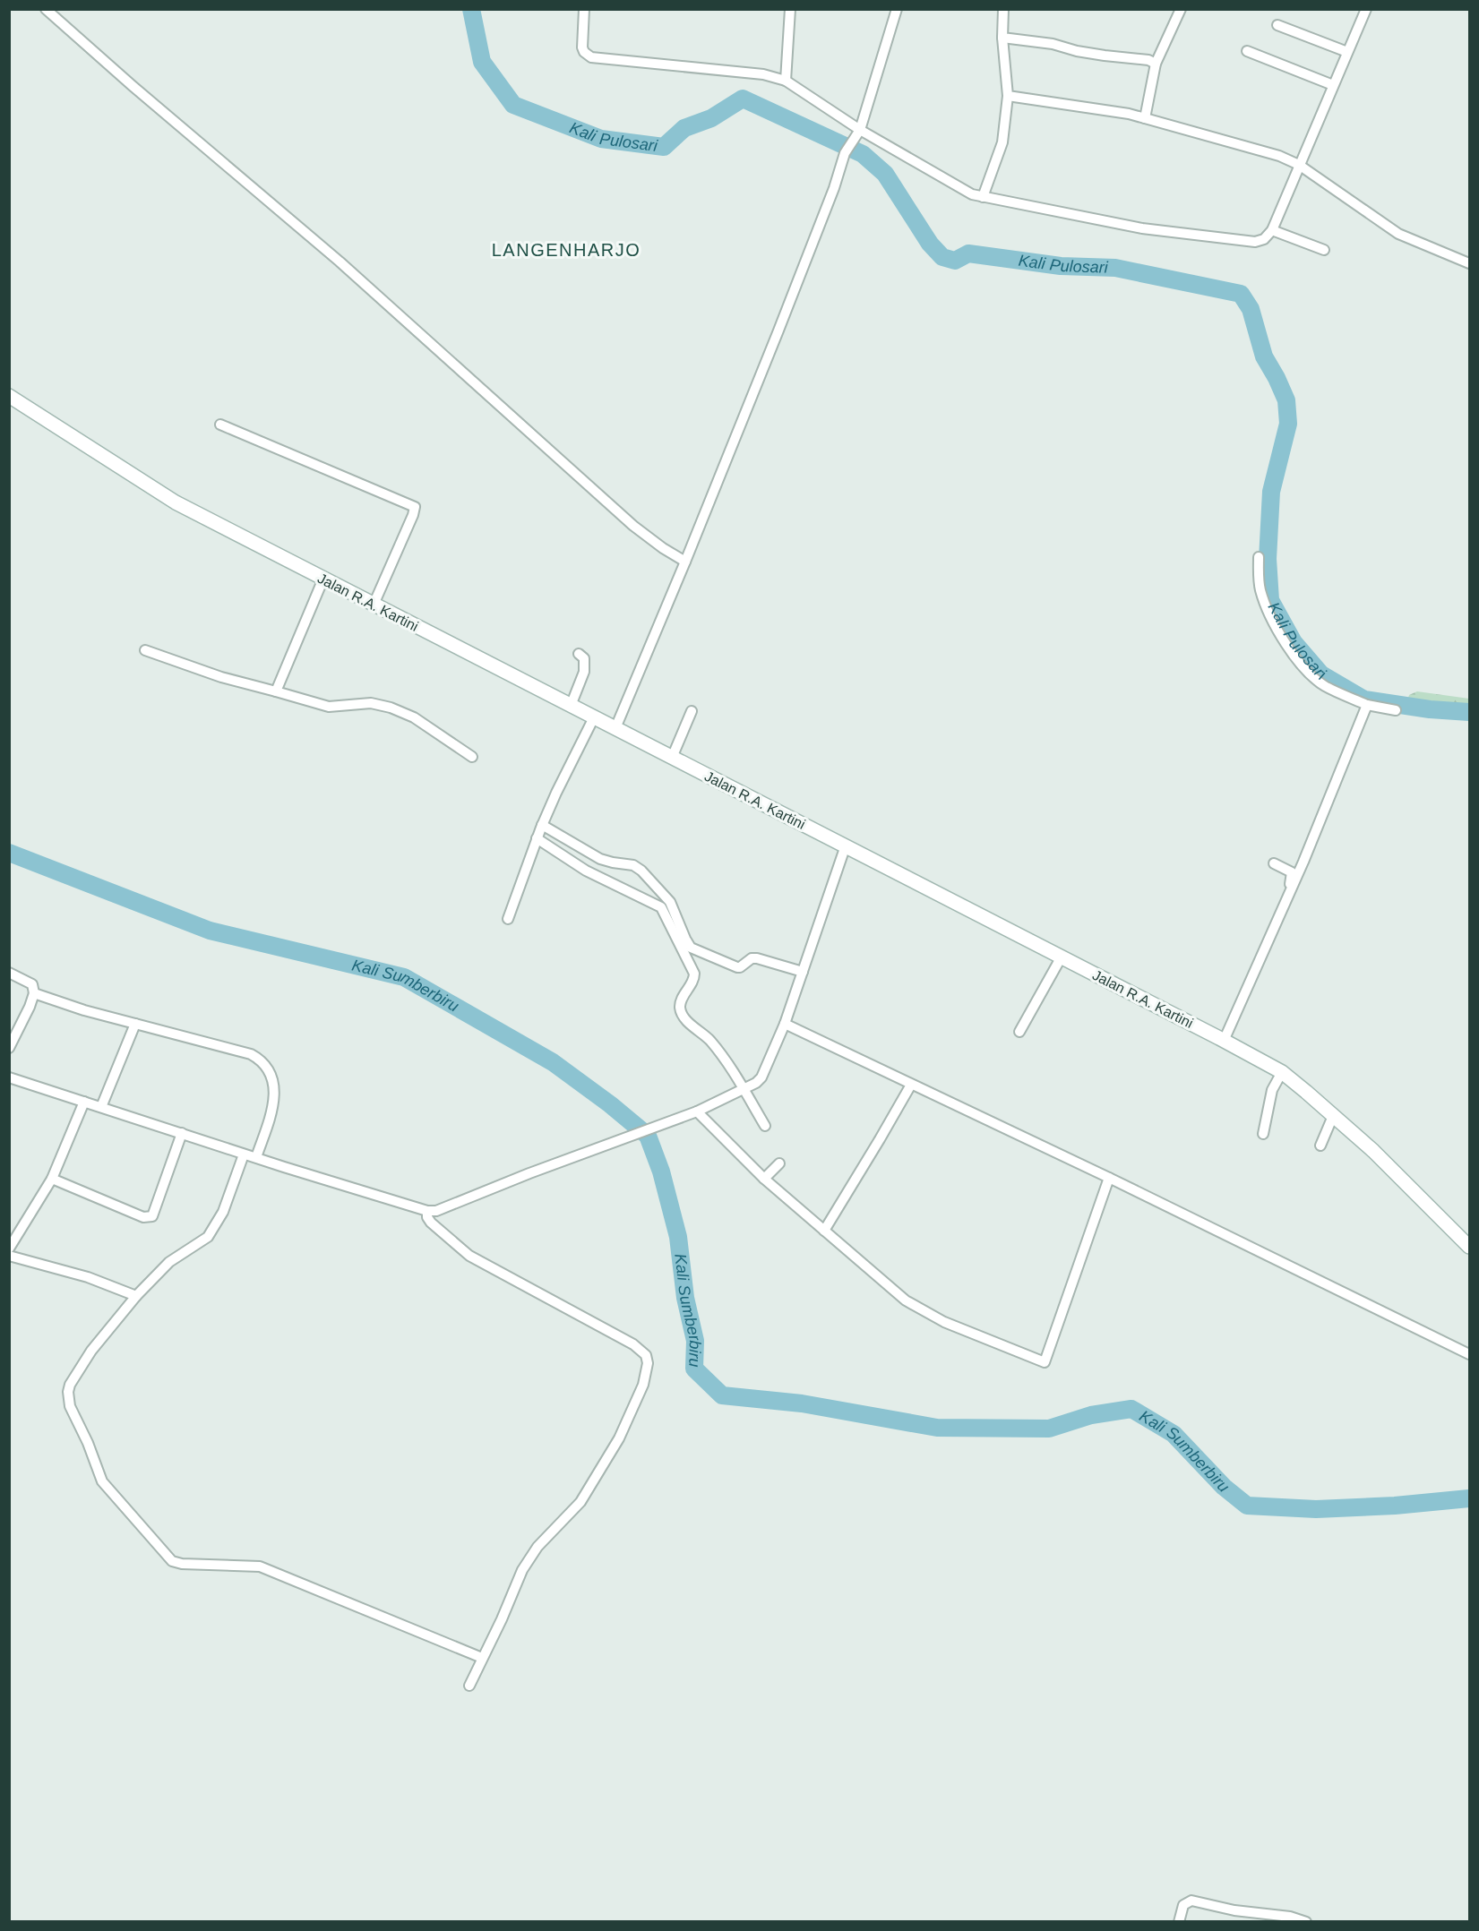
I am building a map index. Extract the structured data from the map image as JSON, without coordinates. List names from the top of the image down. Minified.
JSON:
{"streets":{"main road":["Jalan R.A. Kartini"]},"districts":["LANGENHARJO"],"water":["Kali Pulosari","Kali Sumberbiru"]}
